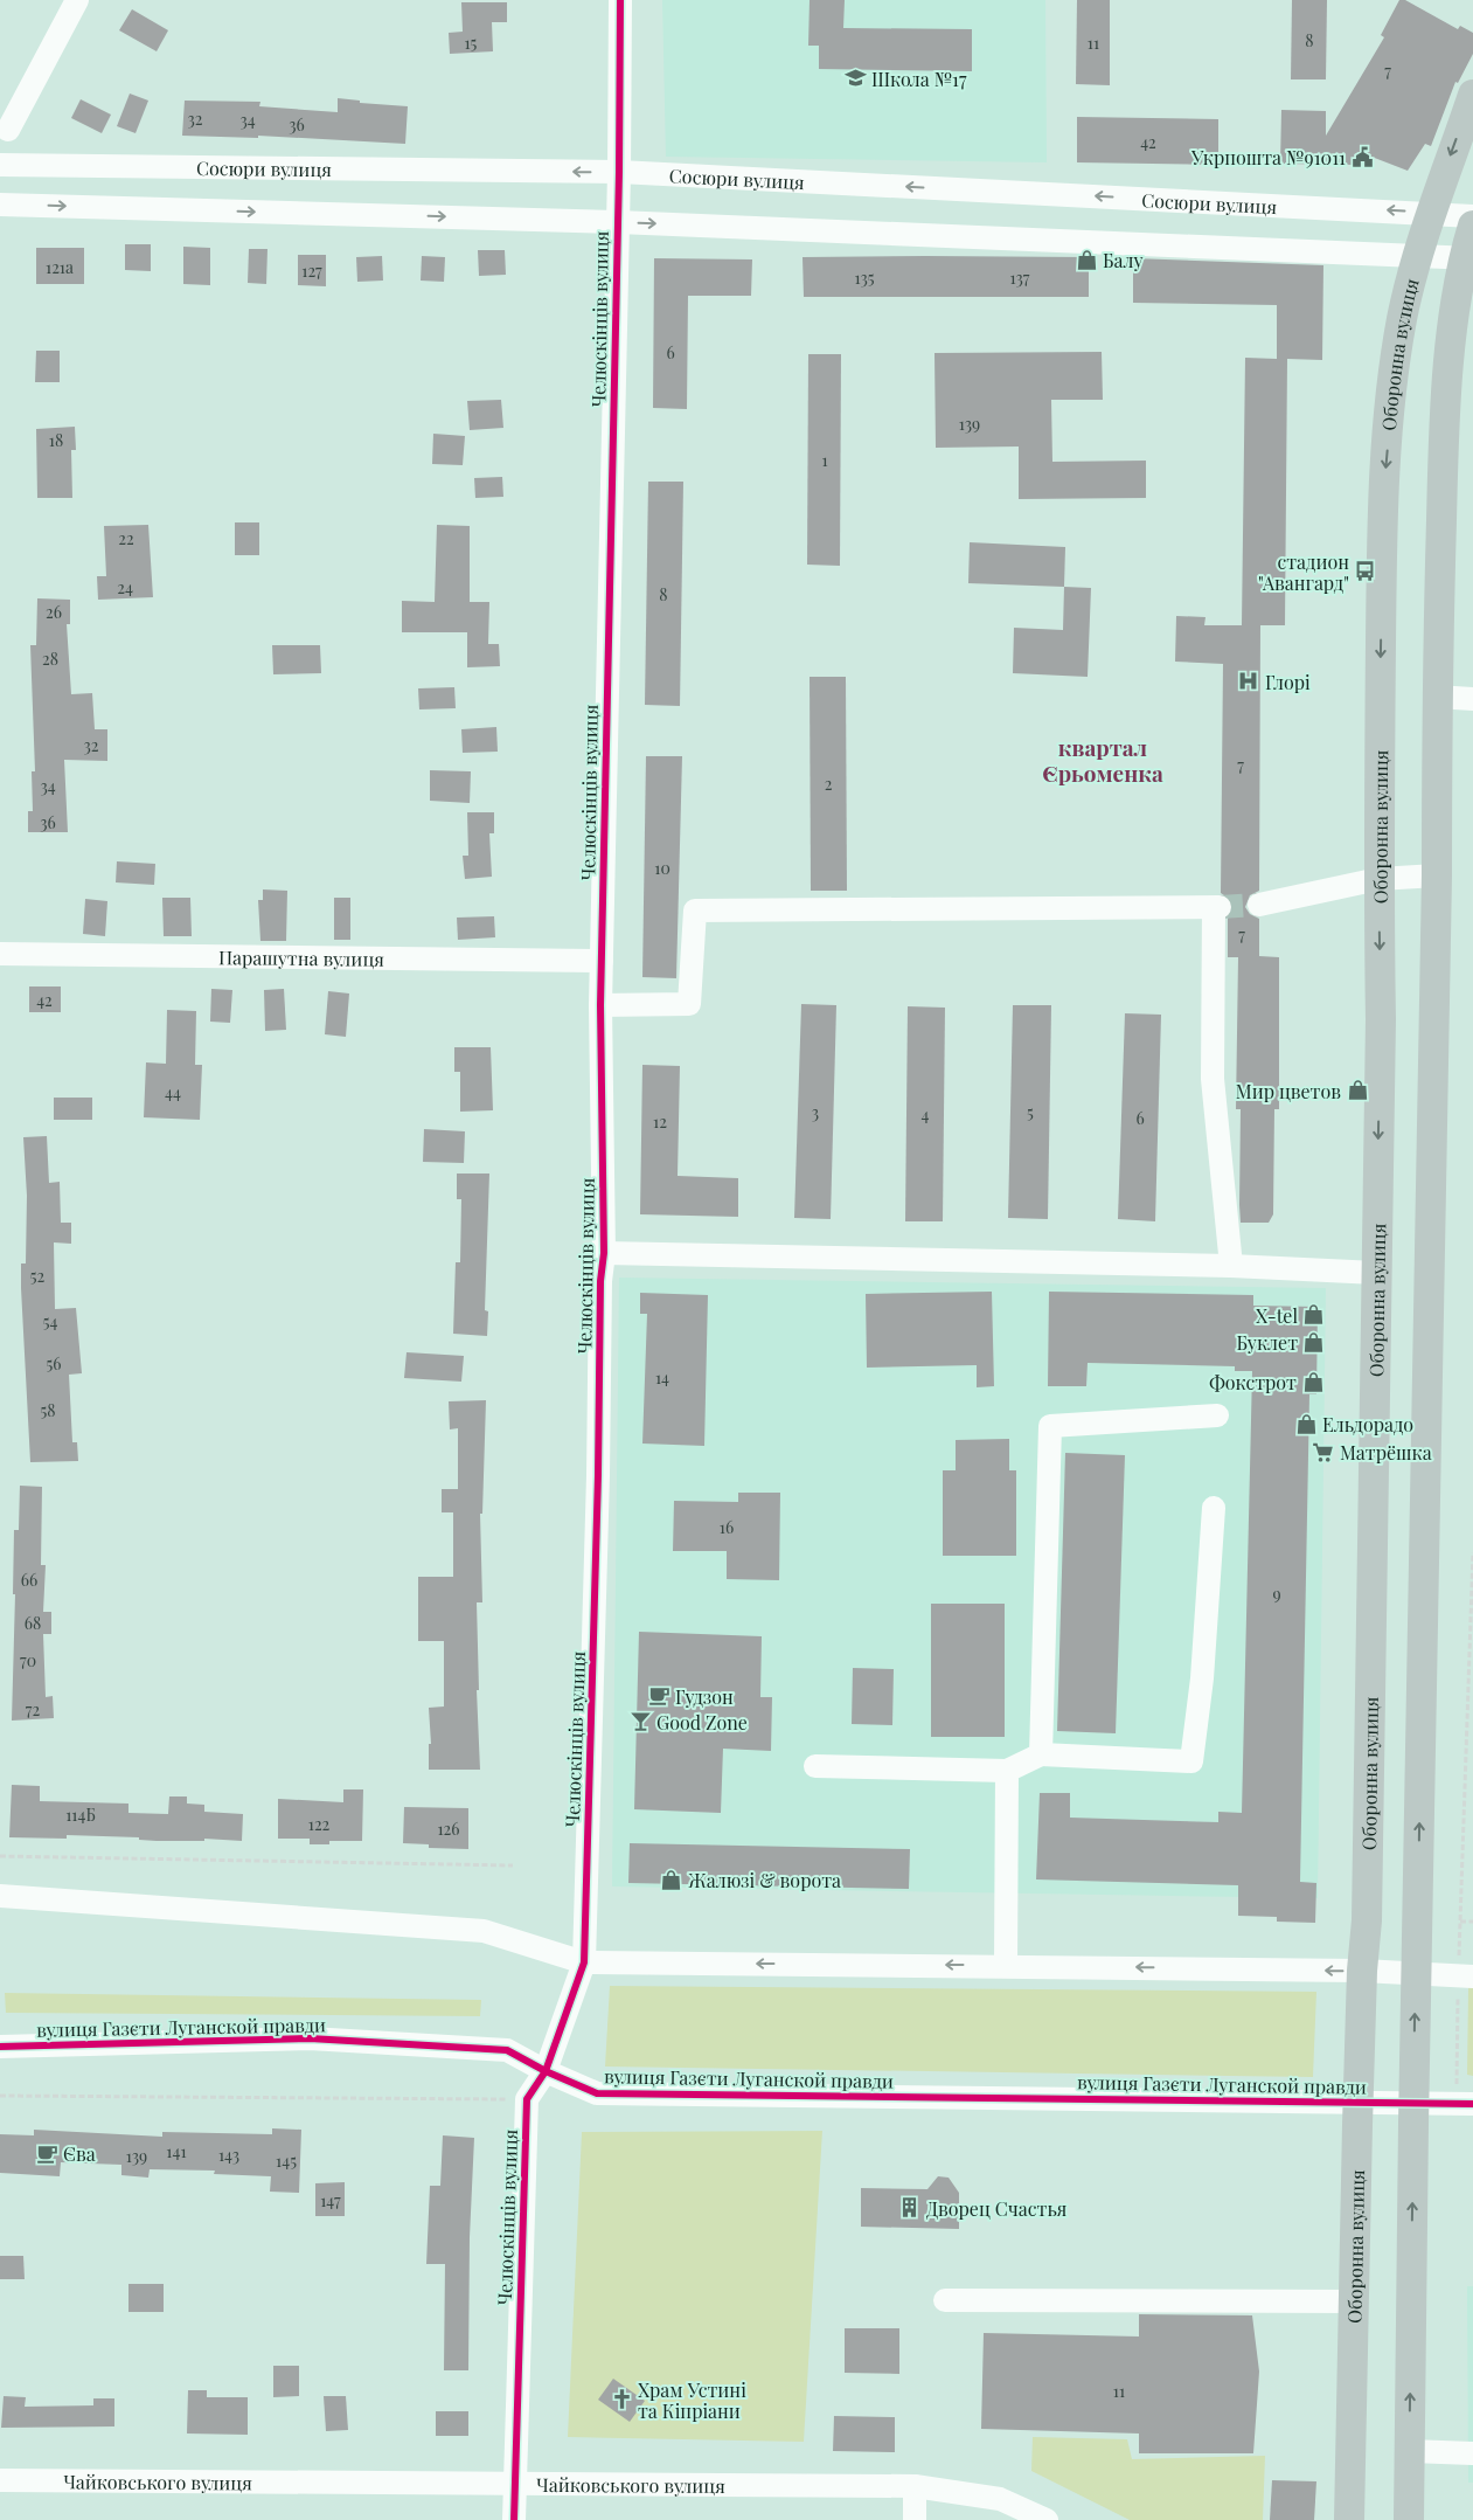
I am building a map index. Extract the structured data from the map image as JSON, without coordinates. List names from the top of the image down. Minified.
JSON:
{"streets":{"main road":["Оборонна вулиця"],"street":["Сосюри вулиця","Челюскінців вулиця","Парашутна вулиця","вулиця Газєти Луганской правди","Чайковського вулиця"]},"crossings":[["Сосюри вулиця","Челюскінців вулиця"],["Сосюри вулиця","Оборонна вулиця"],["Челюскінців вулиця","Парашутна вулиця"],["Челюскінців вулиця","вулиця Газєти Луганской правди"],["Челюскінців вулиця","Чайковського вулиця"],["Оборонна вулиця","вулиця Газєти Луганской правди"]],"districts":["квартал Єрьоменка"],"places":{"school or university":["Школа №17"],"public building":["Укрпошта №91011"],"shop":["Балу","Мир цветов","X-tel","Буклет","Фокстрот","Ельдорадо","Жалюзі & ворота"],"bus stop":["стадион \"Авангард\""],"hospital":["Глорі"],"supermarket":["Матрёшка"],"cafe":["Гудзон","Єва"],"bar":["Good Zone"],"building":["Дворец Счастья"],"church":["Храм Устині та Кіпріани"]},"house_numbers":["8","15","11","7","32","34","36","42","121а","127","135","137","6","139","18","1","22","24","8","26","28","32","7","2","34","36","10","7","42","44","3","5","4","6","12","52","54","56","14","58","16","66","9","68","70","72","114Б","122","126","141","143","139","145","147","11"]}
